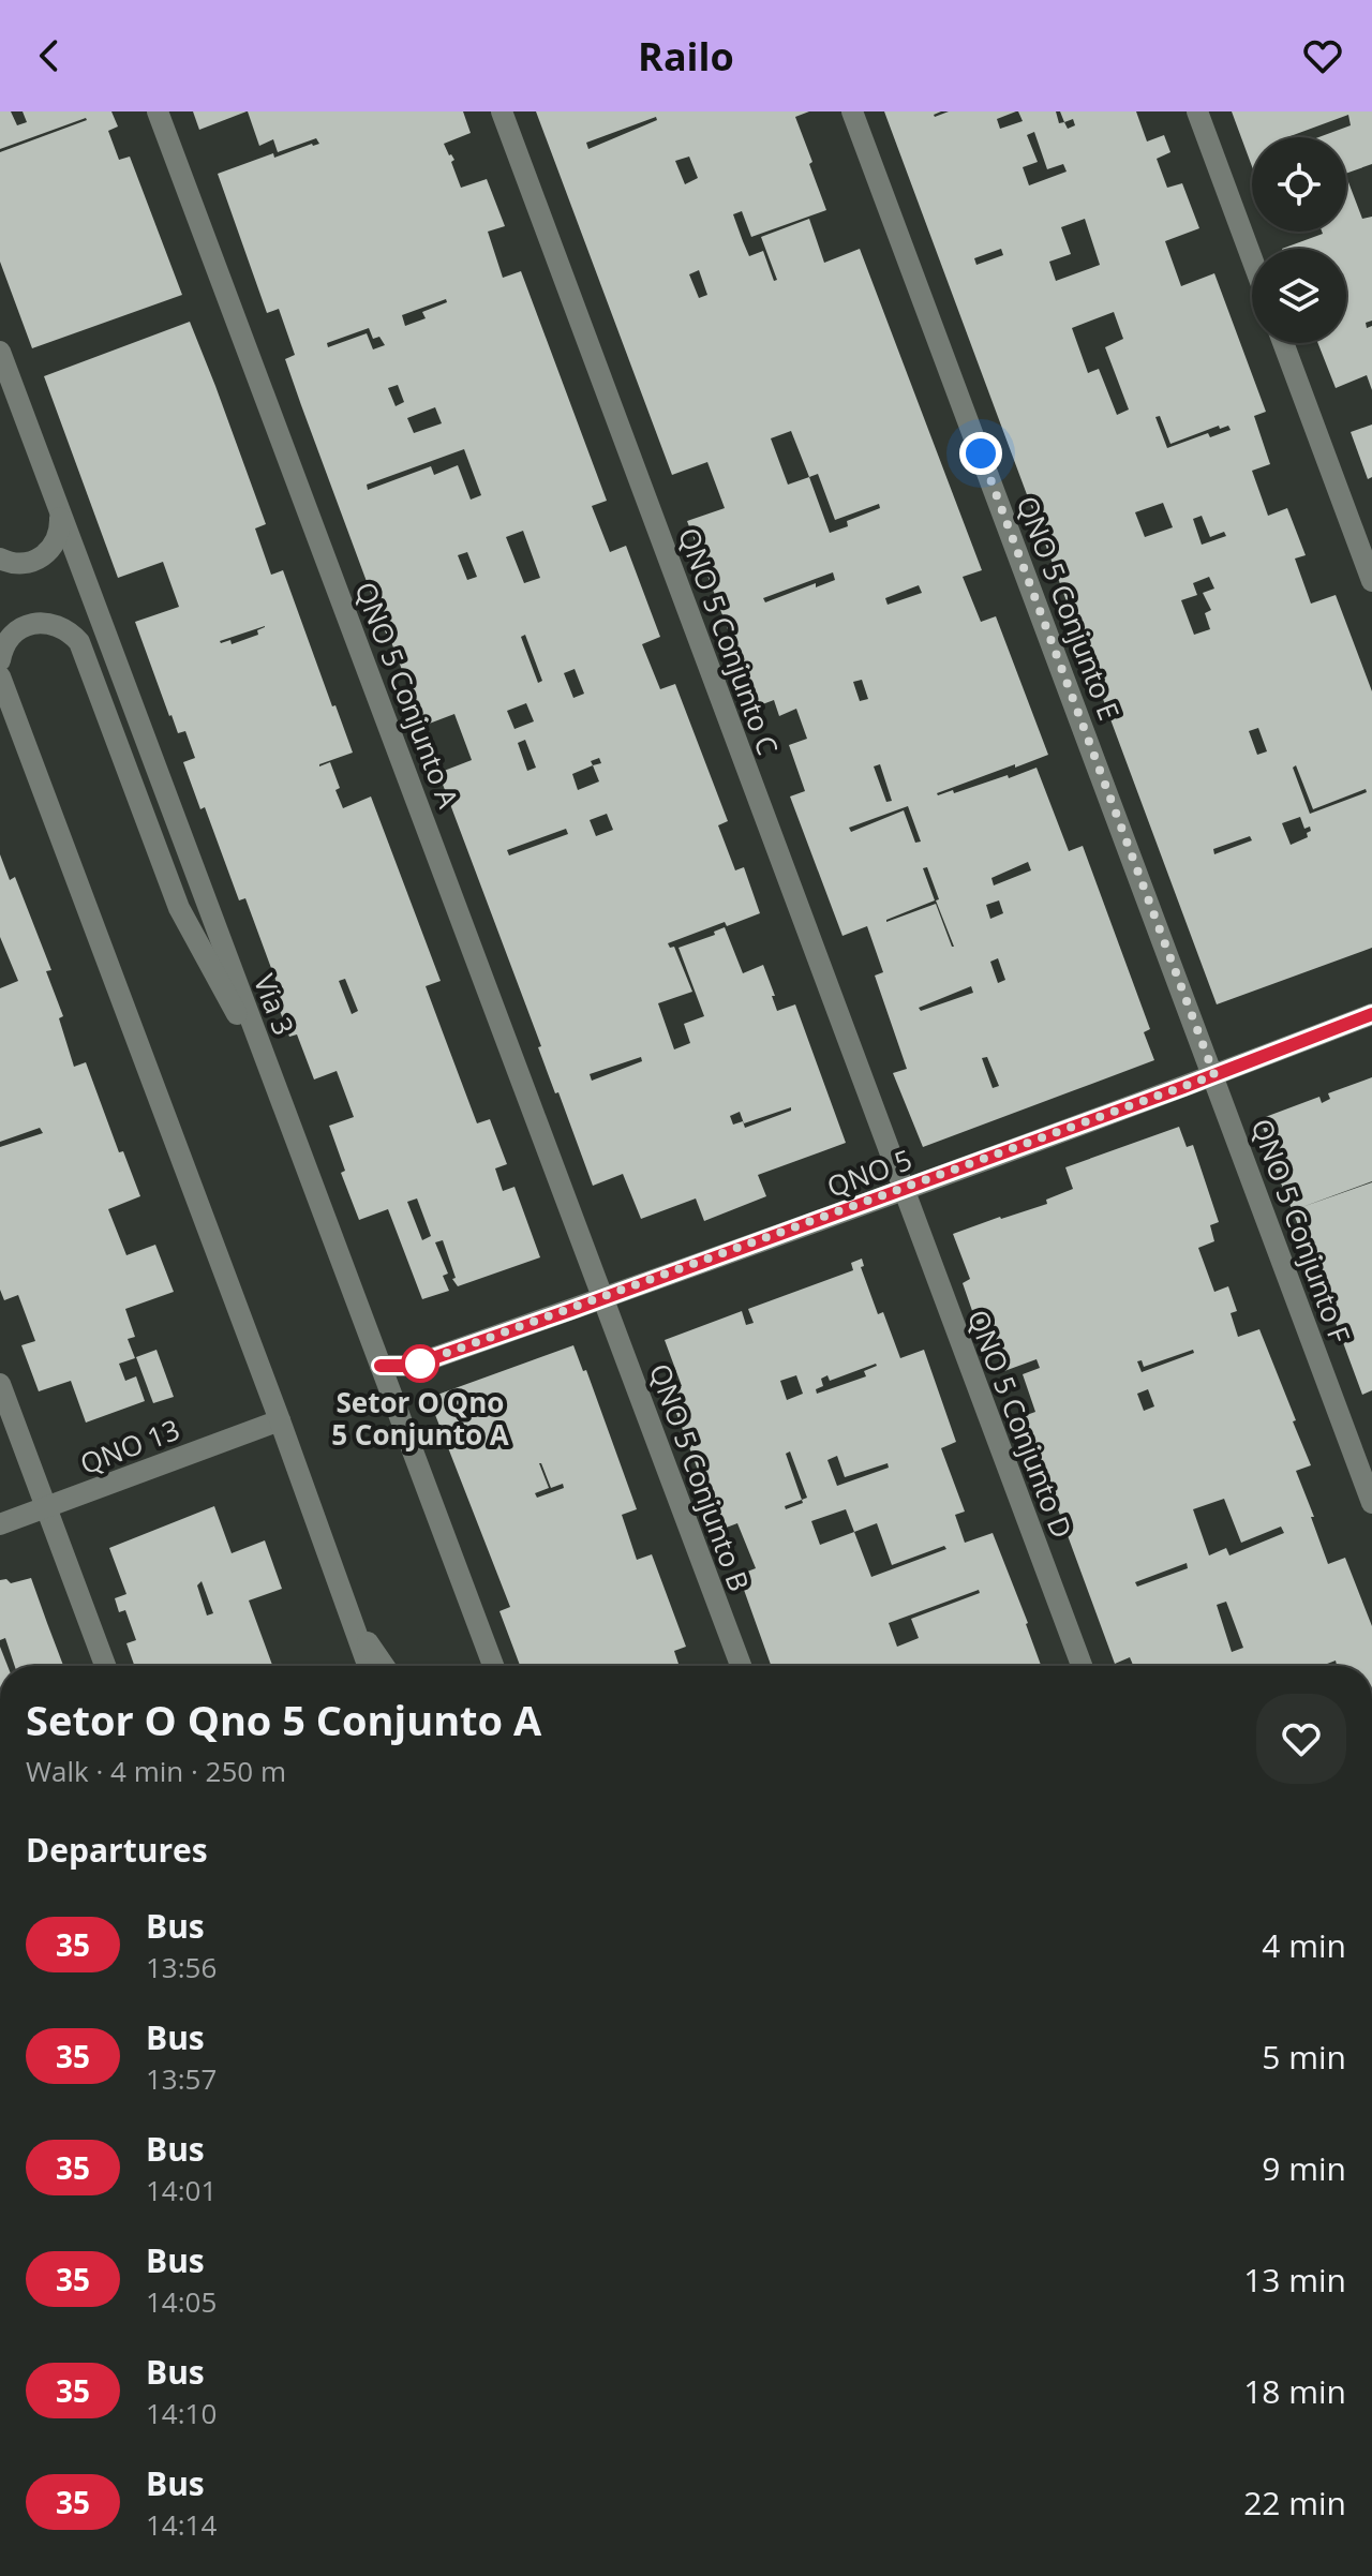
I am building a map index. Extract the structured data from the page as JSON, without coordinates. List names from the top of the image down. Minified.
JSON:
{"streets":{"street":["QNO 5 Conjunto E","QNO 5 Conjunto C","QNO 5 Conjunto A","Via 3","QNO 5","QNO 5 Conjunto F","QNO 5 Conjunto D","QNO 13","QNO 5 Conjunto B"]},"crossings":[["QNO 5 Conjunto E","QNO 5"],["QNO 5 Conjunto E","QNO 5 Conjunto F"],["QNO 5 Conjunto C","QNO 5"],["QNO 5 Conjunto C","QNO 5 Conjunto D"],["QNO 5 Conjunto A","QNO 5"],["QNO 5 Conjunto A","QNO 5 Conjunto B"],["Via 3","QNO 5"],["QNO 5","QNO 5 Conjunto F"],["QNO 5","QNO 5 Conjunto D"],["QNO 5","QNO 5 Conjunto B"]],"places":["Setor O Qno 5 Conjunto A"],"lines":["bus line 35"],"page":{"header":"Railo","heading":[["Setor O Qno 5 Conjunto A","Walk · 4 min · 250 m"],"Departures"],"list":[{"mark":"35","name":"Bus","note":"13:56","value":"4 min"},{"mark":"35","name":"Bus","note":"13:57","value":"5 min"},{"mark":"35","name":"Bus","note":"14:01","value":"9 min"},{"mark":"35","name":"Bus","note":"14:05","value":"13 min"},{"mark":"35","name":"Bus","note":"14:10","value":"18 min"},{"mark":"35","name":"Bus","note":"14:14","value":"22 min"}]}}
